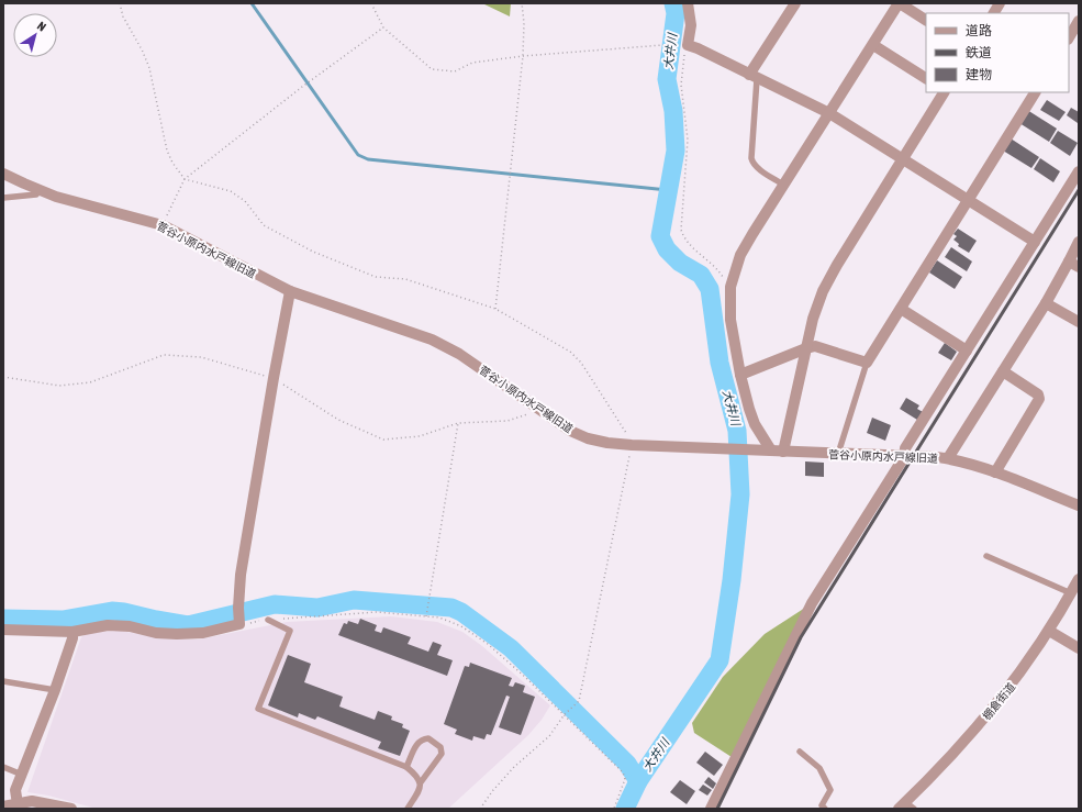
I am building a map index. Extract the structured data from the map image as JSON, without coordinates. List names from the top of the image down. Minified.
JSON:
{"streets":{"street":["菅谷小原内水戸線旧道","棚倉街道"]},"water":["大井川"],"legend":["道路","鉄道","建物"],"north":"top right"}
